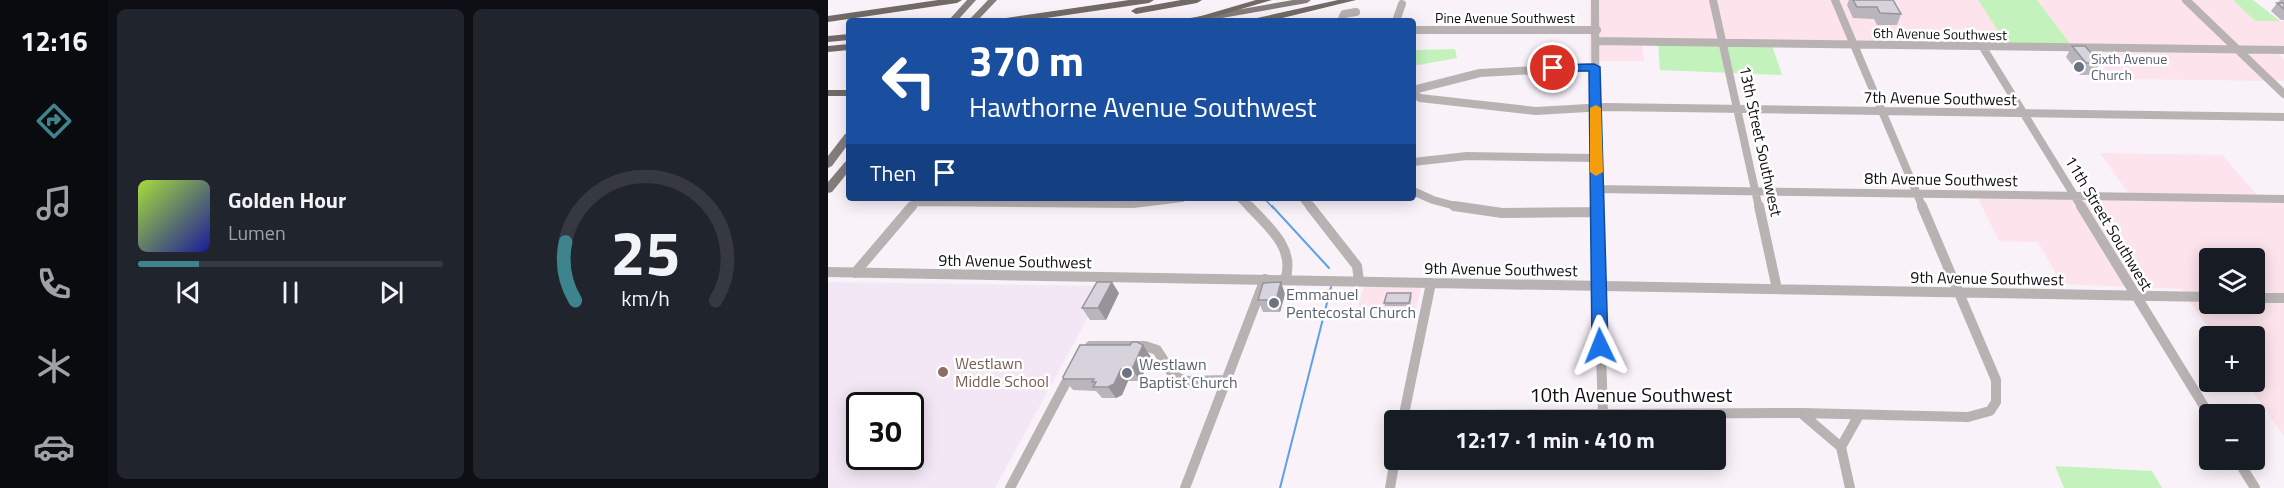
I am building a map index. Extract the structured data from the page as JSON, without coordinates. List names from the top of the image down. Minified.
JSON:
{"streets":{"street":["Pine Avenue Southwest","6th Avenue Southwest","7th Avenue Southwest","13th Street Southwest","8th Avenue Southwest","11th Street Southwest","9th Avenue Southwest","10th Avenue Southwest"]},"crossings":[["6th Avenue Southwest","13th Street Southwest"],["6th Avenue Southwest","11th Street Southwest"],["7th Avenue Southwest","13th Street Southwest"],["7th Avenue Southwest","11th Street Southwest"],["13th Street Southwest","8th Avenue Southwest"],["13th Street Southwest","9th Avenue Southwest"],["8th Avenue Southwest","11th Street Southwest"],["11th Street Southwest","9th Avenue Southwest"],["9th Avenue Southwest","10th Avenue Southwest"]],"places":["Sixth Avenue Church","Emmanuel Pentecostal Church","Westlawn Middle School","Westlawn Baptist Church"],"page":{"tabs":"12:16","turn":["370 m","Hawthorne Avenue Southwest"],"then":"Then","song":["Golden Hour","Lumen"],"map_buttons":["+","−"],"limit":"30","trip":"12:17 · 1 min · 410 m","gauge":["25","km/h"]}}
